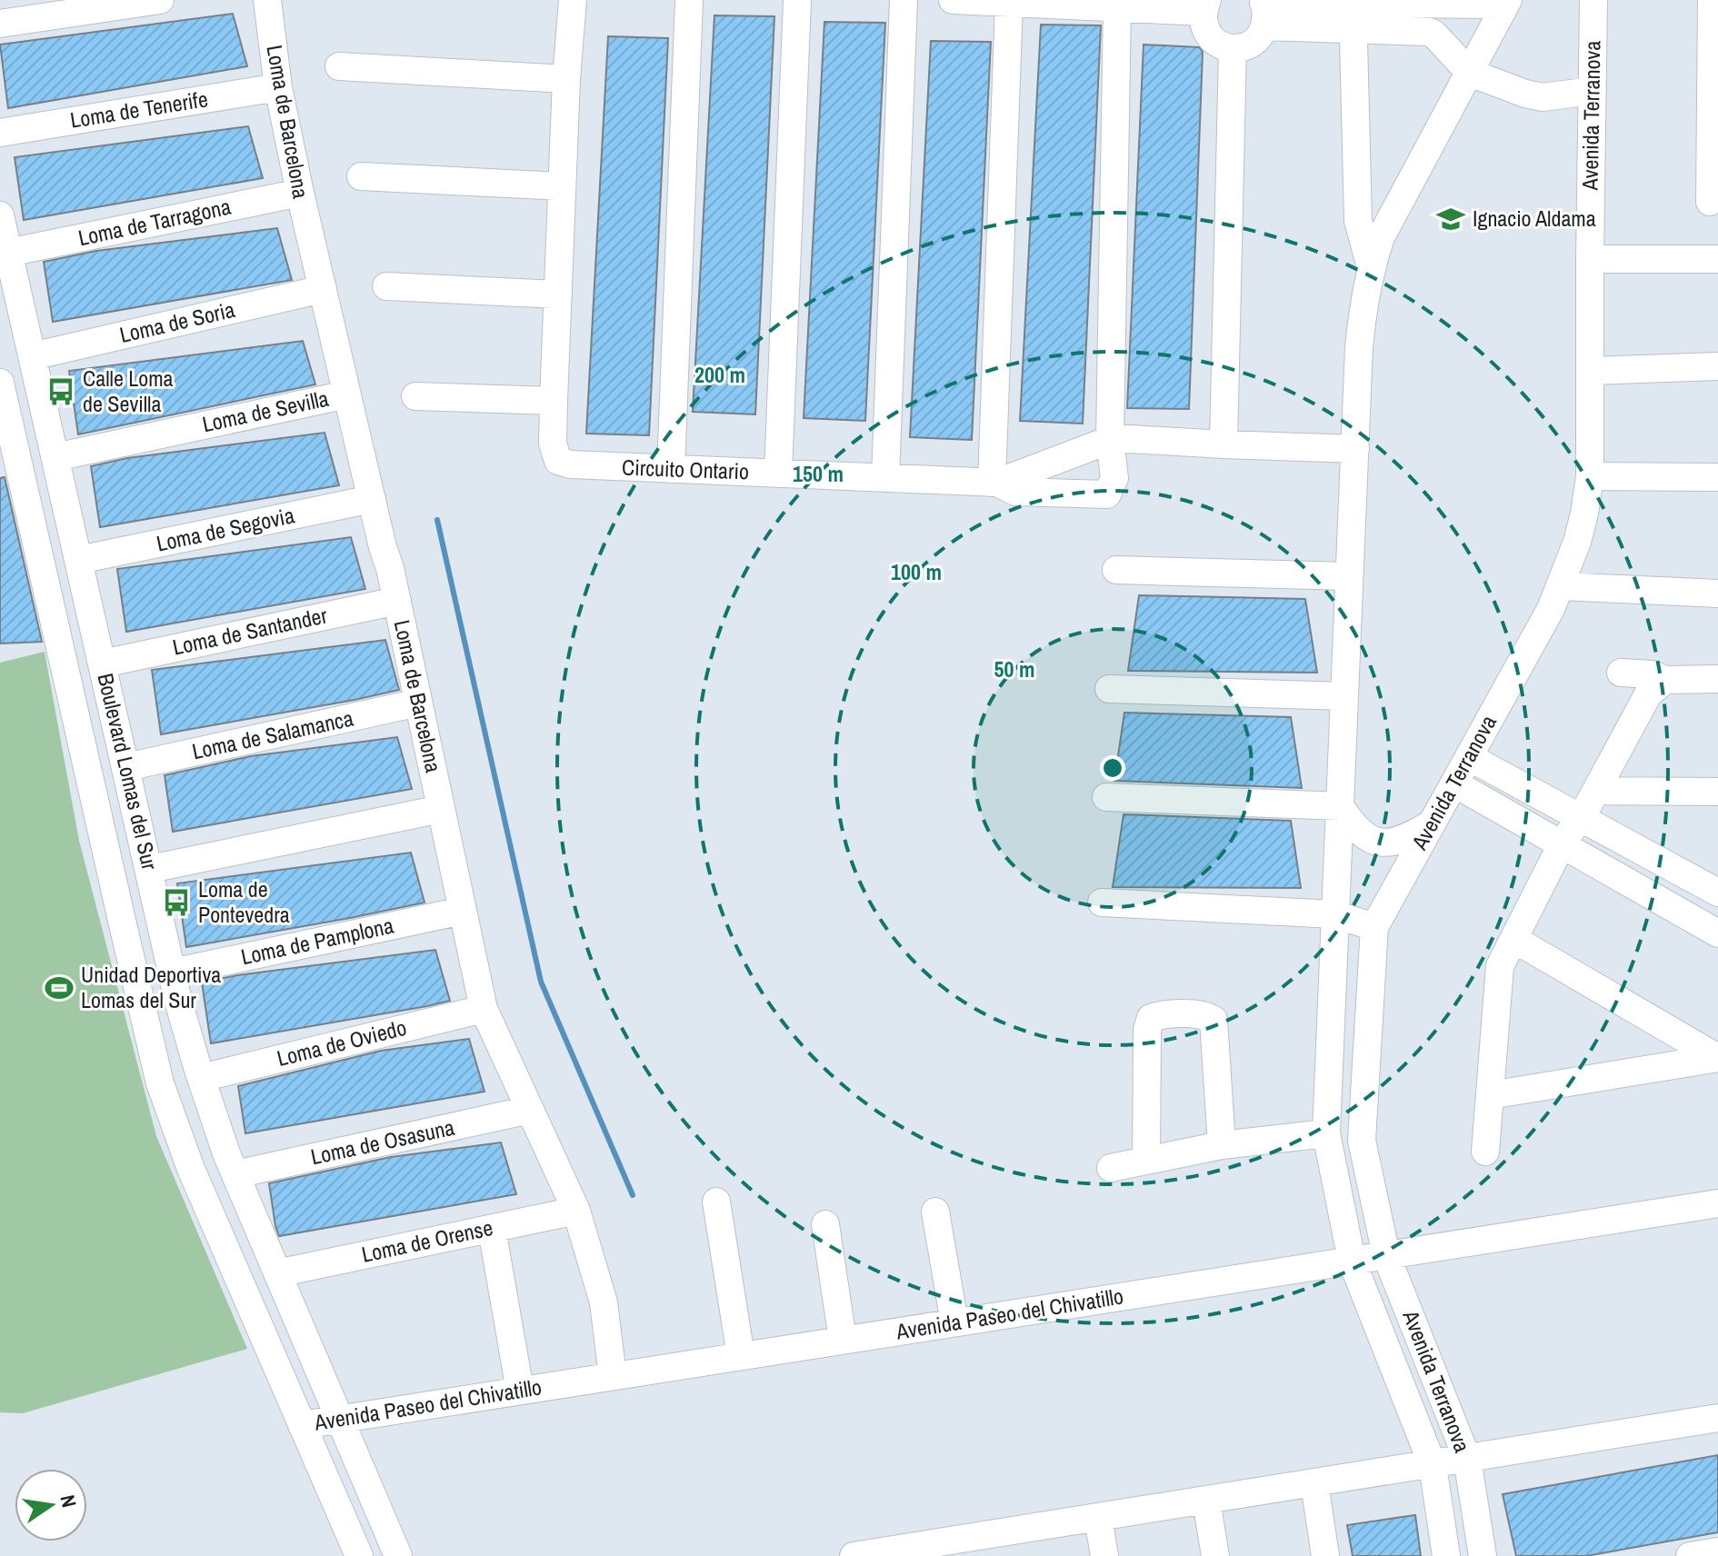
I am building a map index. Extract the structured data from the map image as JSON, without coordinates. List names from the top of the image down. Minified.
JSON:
{"streets":{"street":["Loma de Tenerife","Avenida Terranova","Loma de Barcelona","Loma de Tarragona","Loma de Soria","Loma de Sevilla","Circuito Ontario","Loma de Segovia","Loma de Santander","Loma de Salamanca","Boulevard Lomas del Sur","Loma de Pamplona","Loma de Oviedo","Loma de Osasuna","Loma de Orense","Avenida Paseo del Chivatillo"]},"crossings":[["Loma de Tenerife","Loma de Barcelona"],["Avenida Terranova","Circuito Ontario"],["Avenida Terranova","Avenida Paseo del Chivatillo"],["Loma de Barcelona","Loma de Tarragona"],["Loma de Barcelona","Loma de Soria"],["Loma de Barcelona","Loma de Sevilla"],["Loma de Barcelona","Loma de Segovia"],["Loma de Barcelona","Loma de Santander"],["Loma de Barcelona","Loma de Salamanca"],["Loma de Barcelona","Loma de Pamplona"],["Loma de Barcelona","Loma de Oviedo"],["Loma de Barcelona","Loma de Osasuna"],["Loma de Barcelona","Loma de Orense"],["Loma de Barcelona","Avenida Paseo del Chivatillo"],["Loma de Tarragona","Boulevard Lomas del Sur"],["Loma de Soria","Boulevard Lomas del Sur"],["Loma de Sevilla","Boulevard Lomas del Sur"],["Loma de Segovia","Boulevard Lomas del Sur"],["Loma de Santander","Boulevard Lomas del Sur"],["Loma de Salamanca","Boulevard Lomas del Sur"],["Boulevard Lomas del Sur","Loma de Pamplona"],["Boulevard Lomas del Sur","Loma de Oviedo"],["Boulevard Lomas del Sur","Loma de Osasuna"],["Boulevard Lomas del Sur","Loma de Orense"],["Boulevard Lomas del Sur","Avenida Paseo del Chivatillo"]],"places":{"school or university":["Ignacio Aldama"],"bus stop":["Calle Loma de Sevilla","Loma de Pontevedra"],"sports":["Unidad Deportiva Lomas del Sur"]},"north":"right","rings":["200 m","150 m","100 m","50 m"]}
